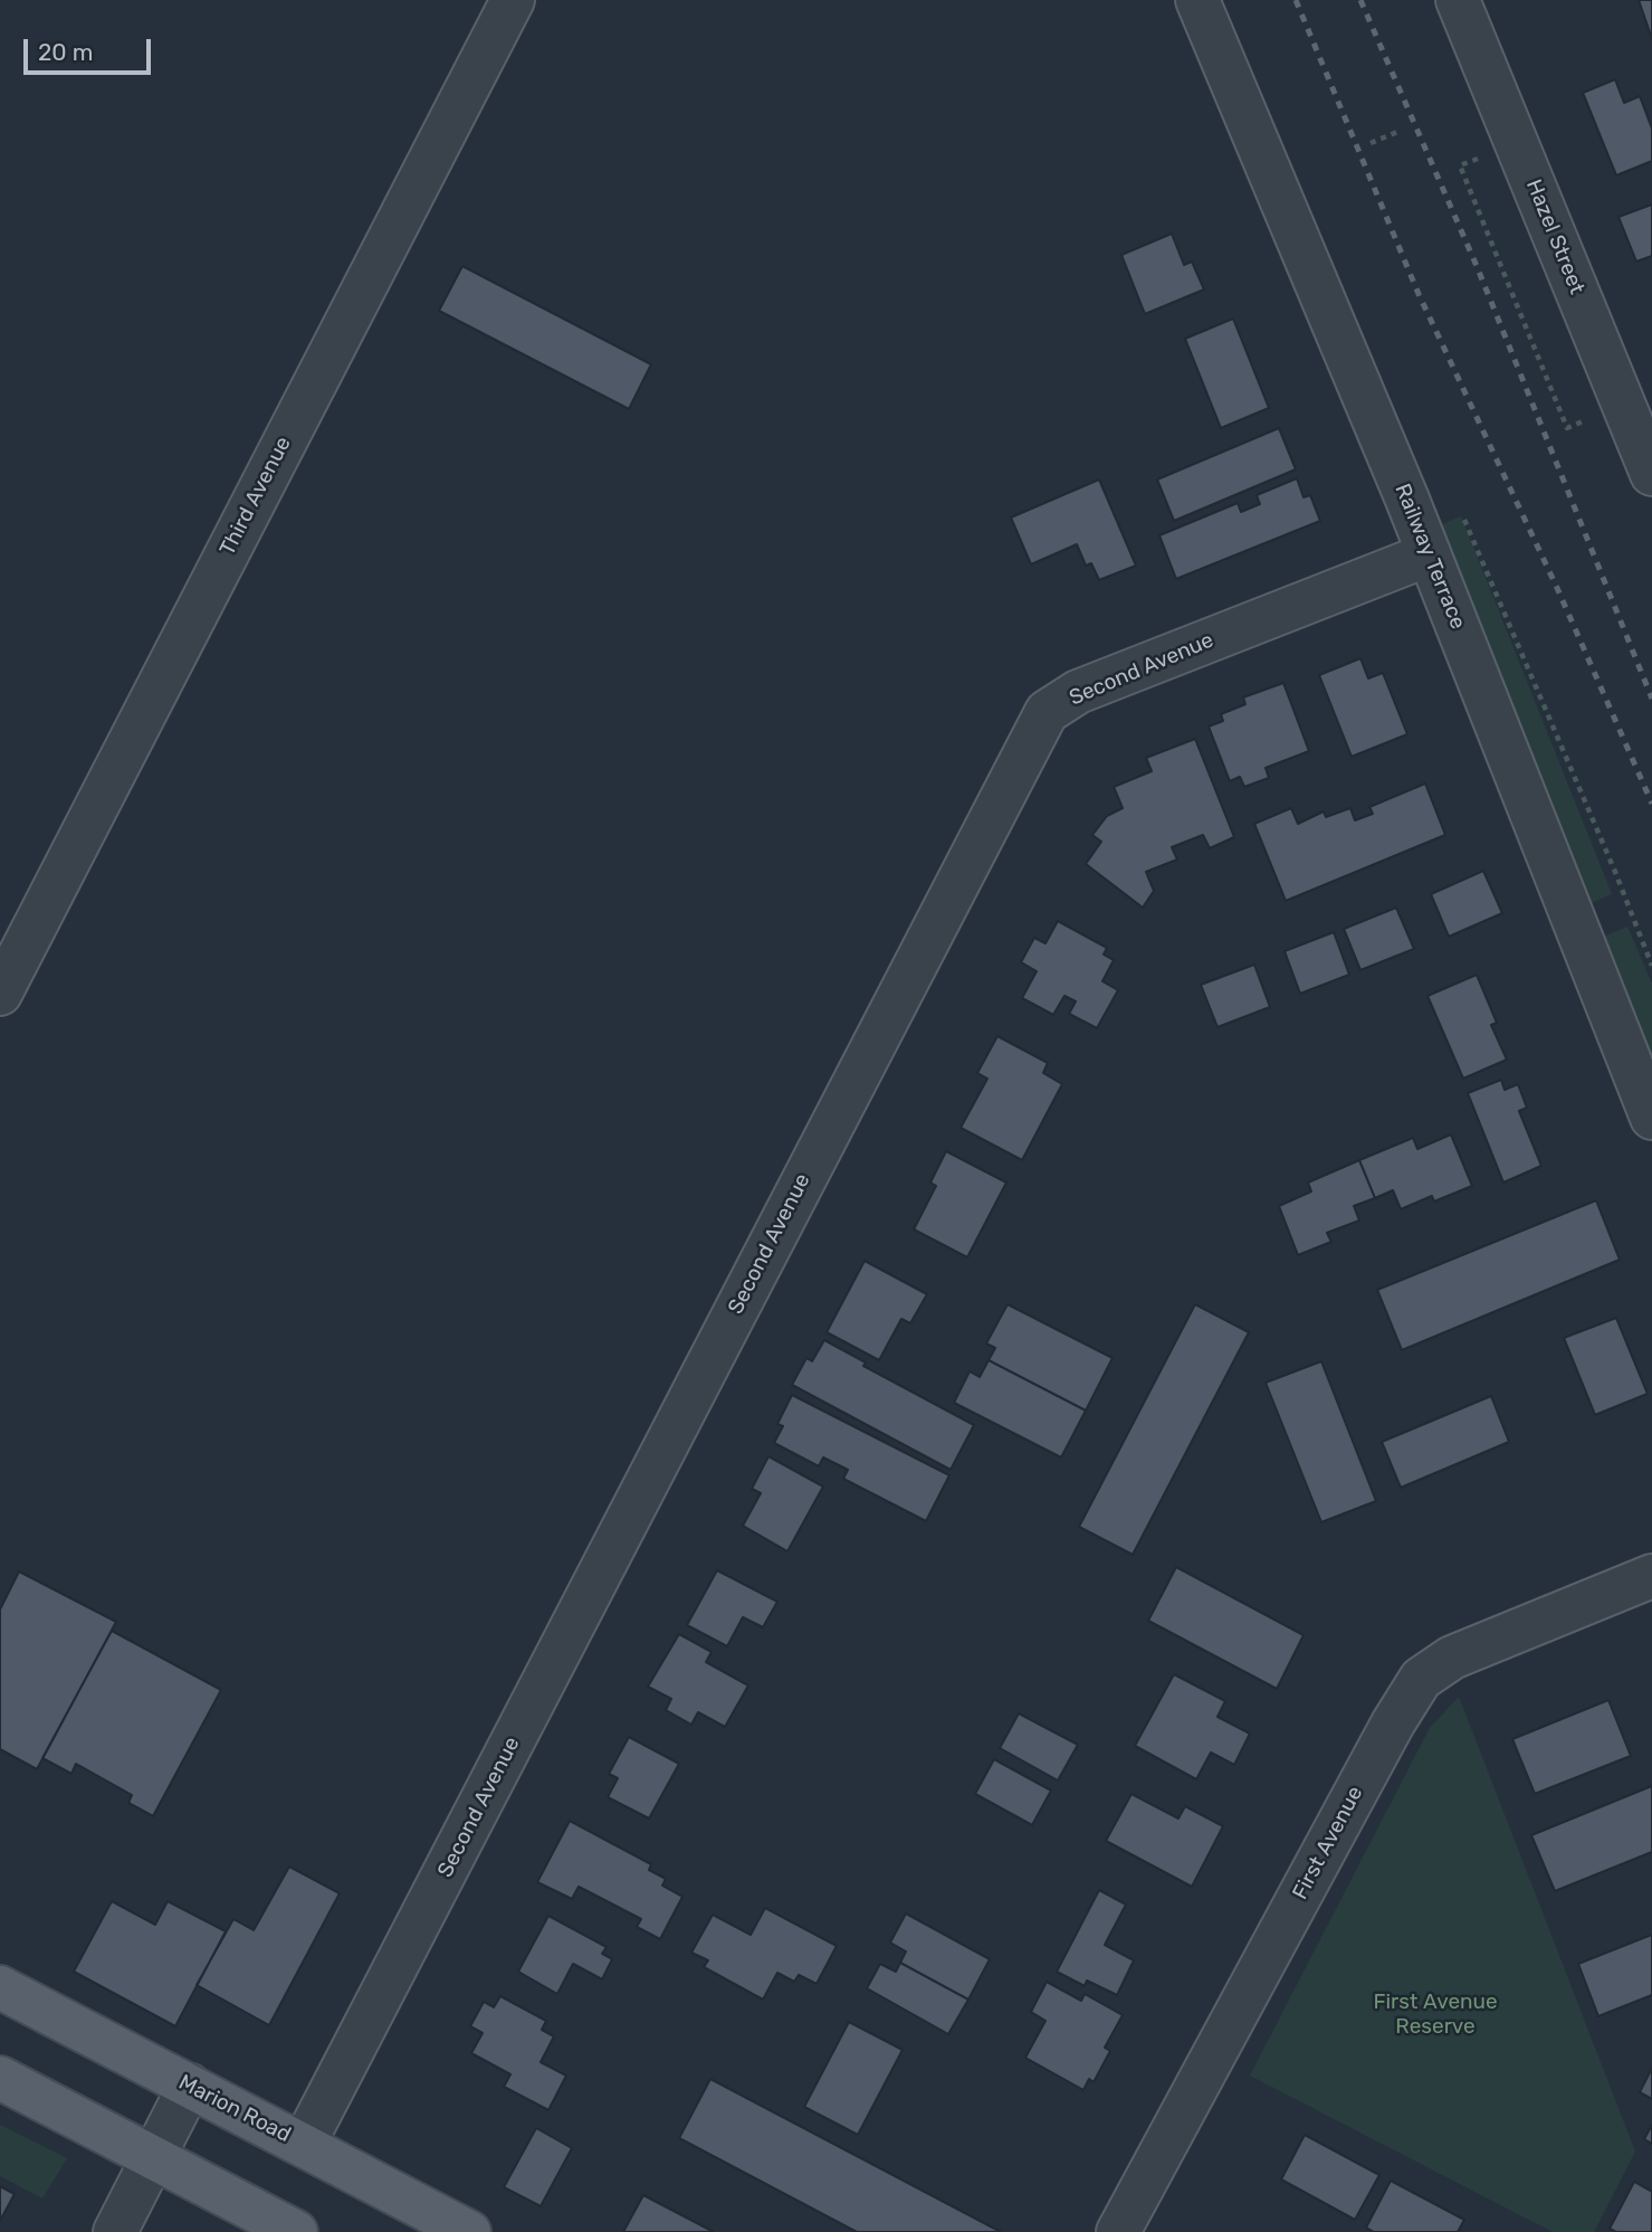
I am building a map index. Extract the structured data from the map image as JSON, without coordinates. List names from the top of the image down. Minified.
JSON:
{"streets":{"main road":["Marion Road"],"street":["Hazel Street","Third Avenue","Railway Terrace","Second Avenue","First Avenue"]},"crossings":[["Railway Terrace","Second Avenue"],["Second Avenue","Marion Road"]],"parks":["First Avenue Reserve"],"scale_bar":"20 m"}
